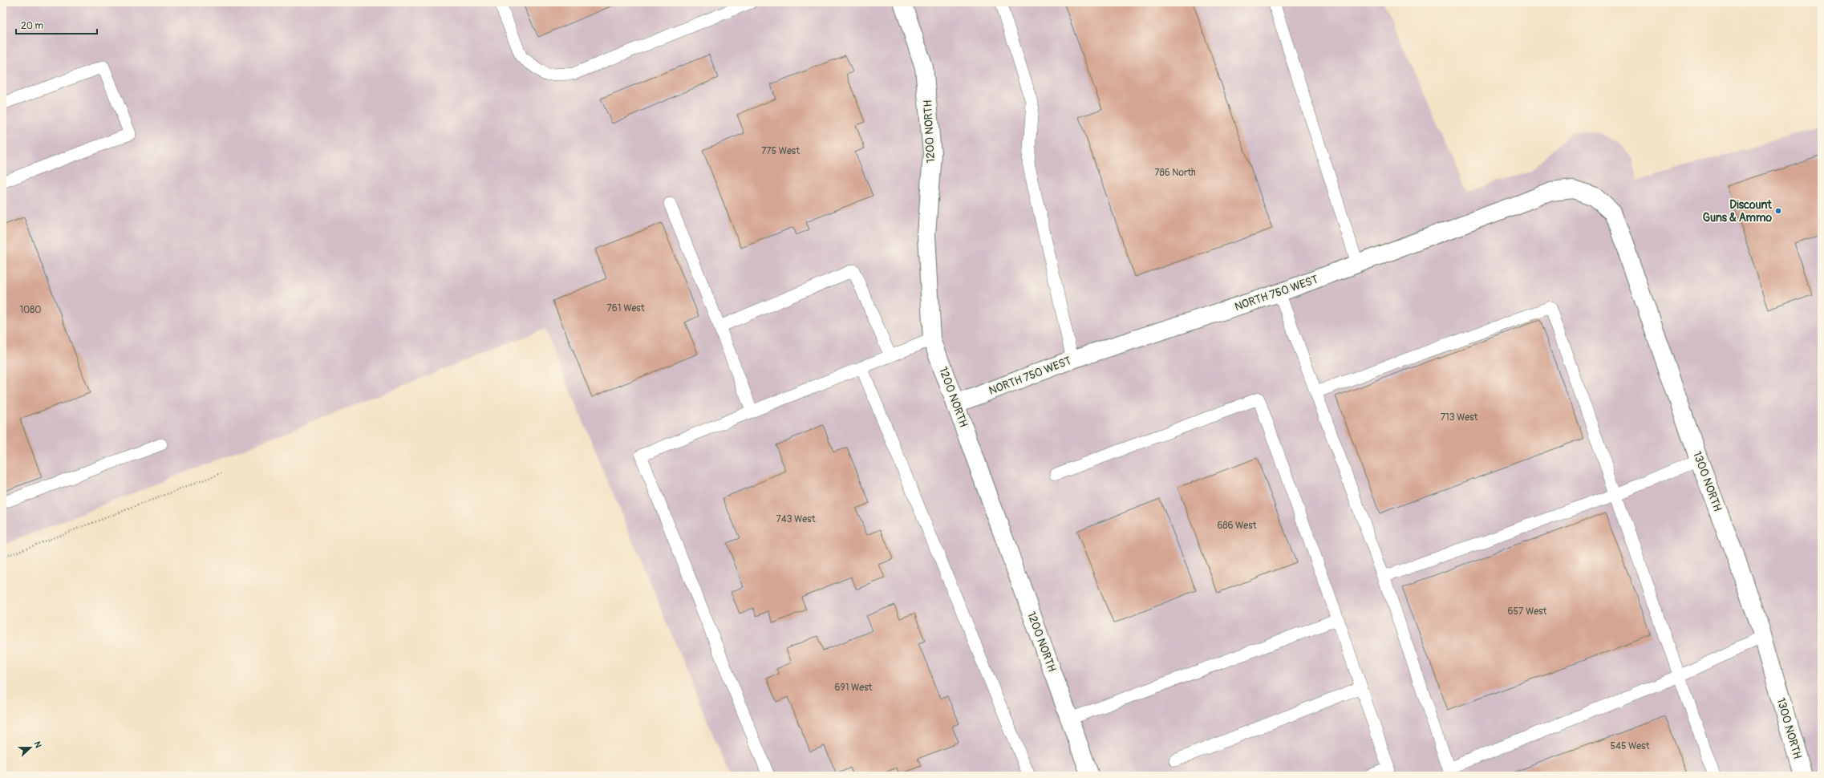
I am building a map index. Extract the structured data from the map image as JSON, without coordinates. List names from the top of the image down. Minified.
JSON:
{"streets":{"street":["1200 NORTH","NORTH 750 WEST","1300 NORTH"]},"crossings":[["1200 NORTH","NORTH 750 WEST"],["NORTH 750 WEST","1300 NORTH"]],"places":["Discount Guns & Ammo"],"house_numbers":["775 West","786 North","761 West","1080","713 West","743 West","686 West","657 West","691 West","545 West"],"scale_bar":"20 m","north":"right"}
